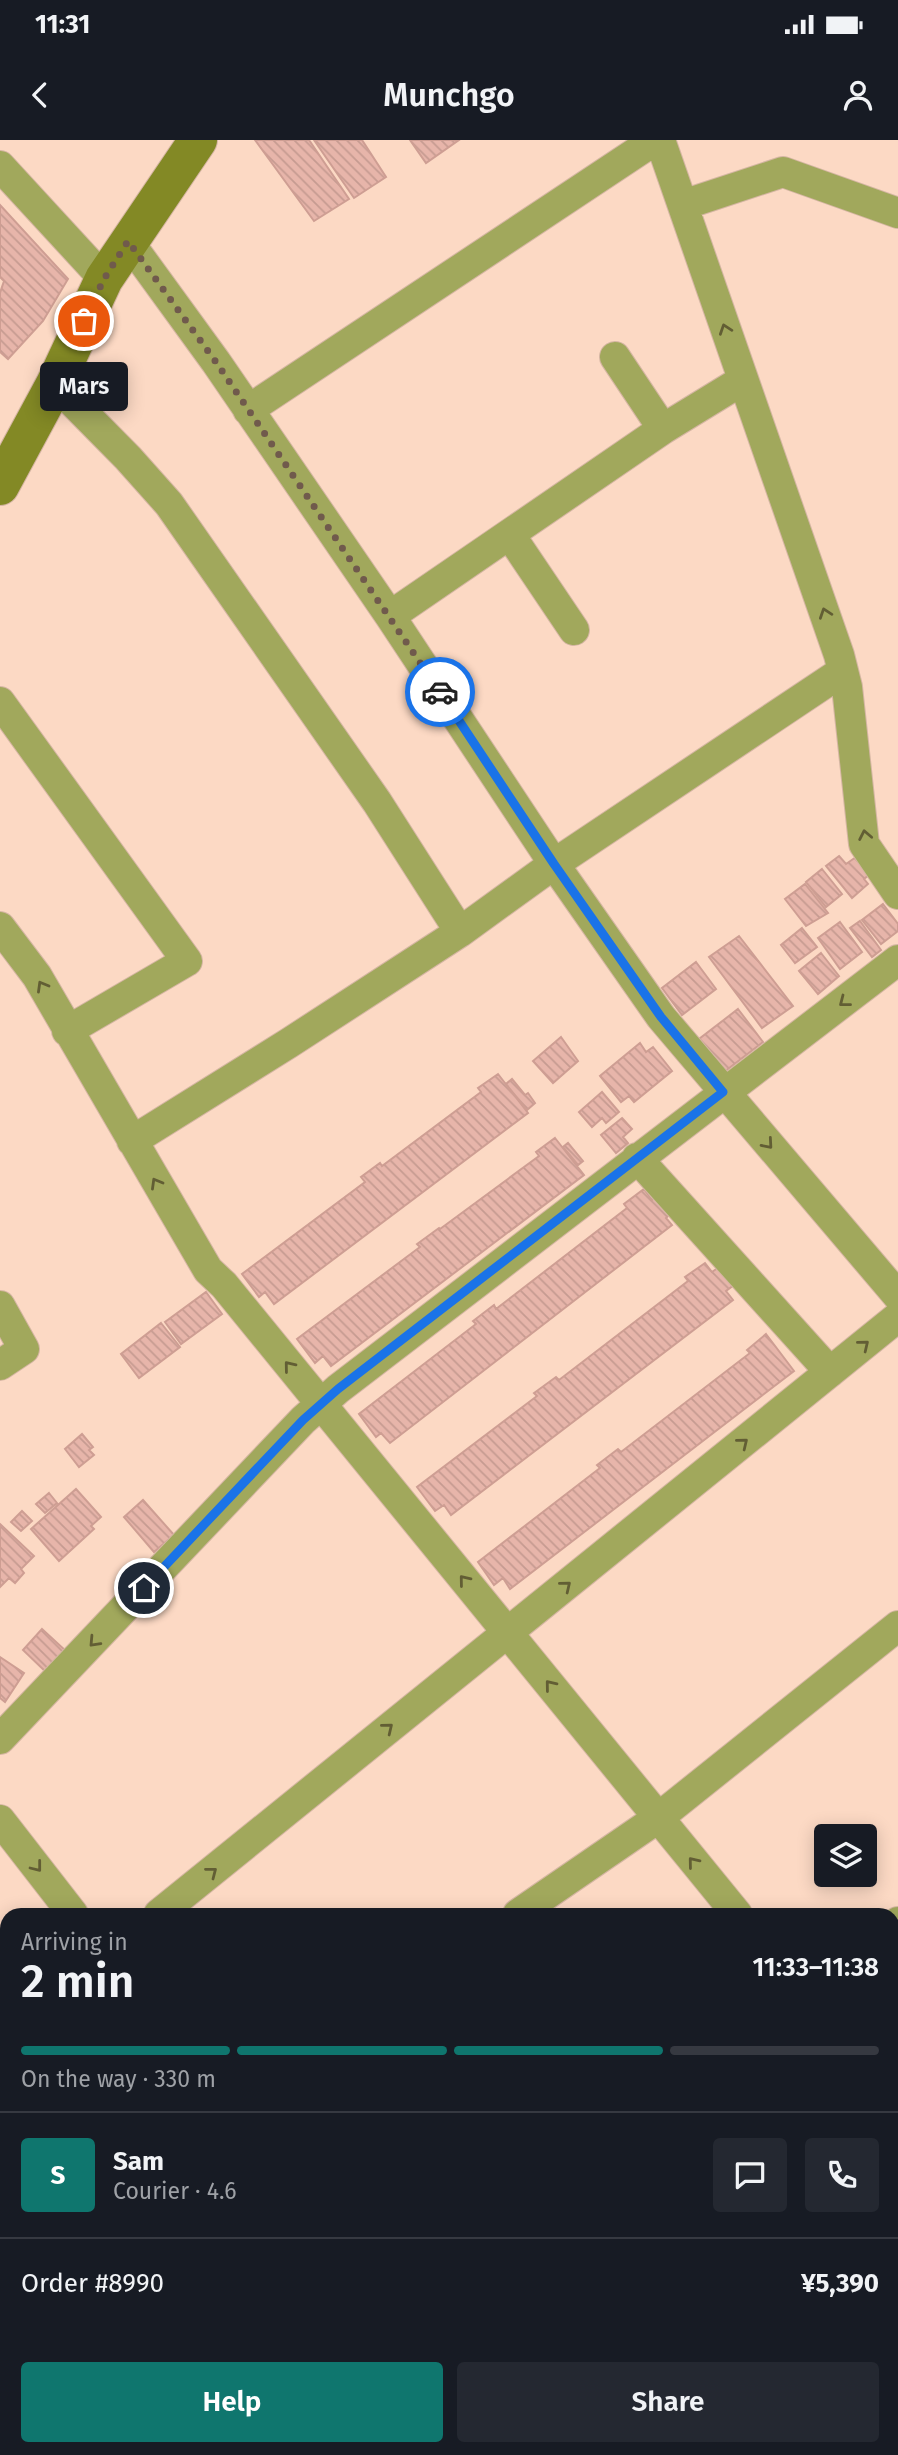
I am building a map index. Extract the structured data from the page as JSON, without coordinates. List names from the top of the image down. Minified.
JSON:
{"places":["Mars"],"page":{"status":"11:31","header":"Munchgo","bubble":"Mars","heading":["2 min","Arriving in","11:33–11:38"],"panel":["Sam","Courier · 4.6","Order #8990","¥5,390"],"bar":"On the way · 330 m","round":"S","buttons":["Help","Share"]}}
